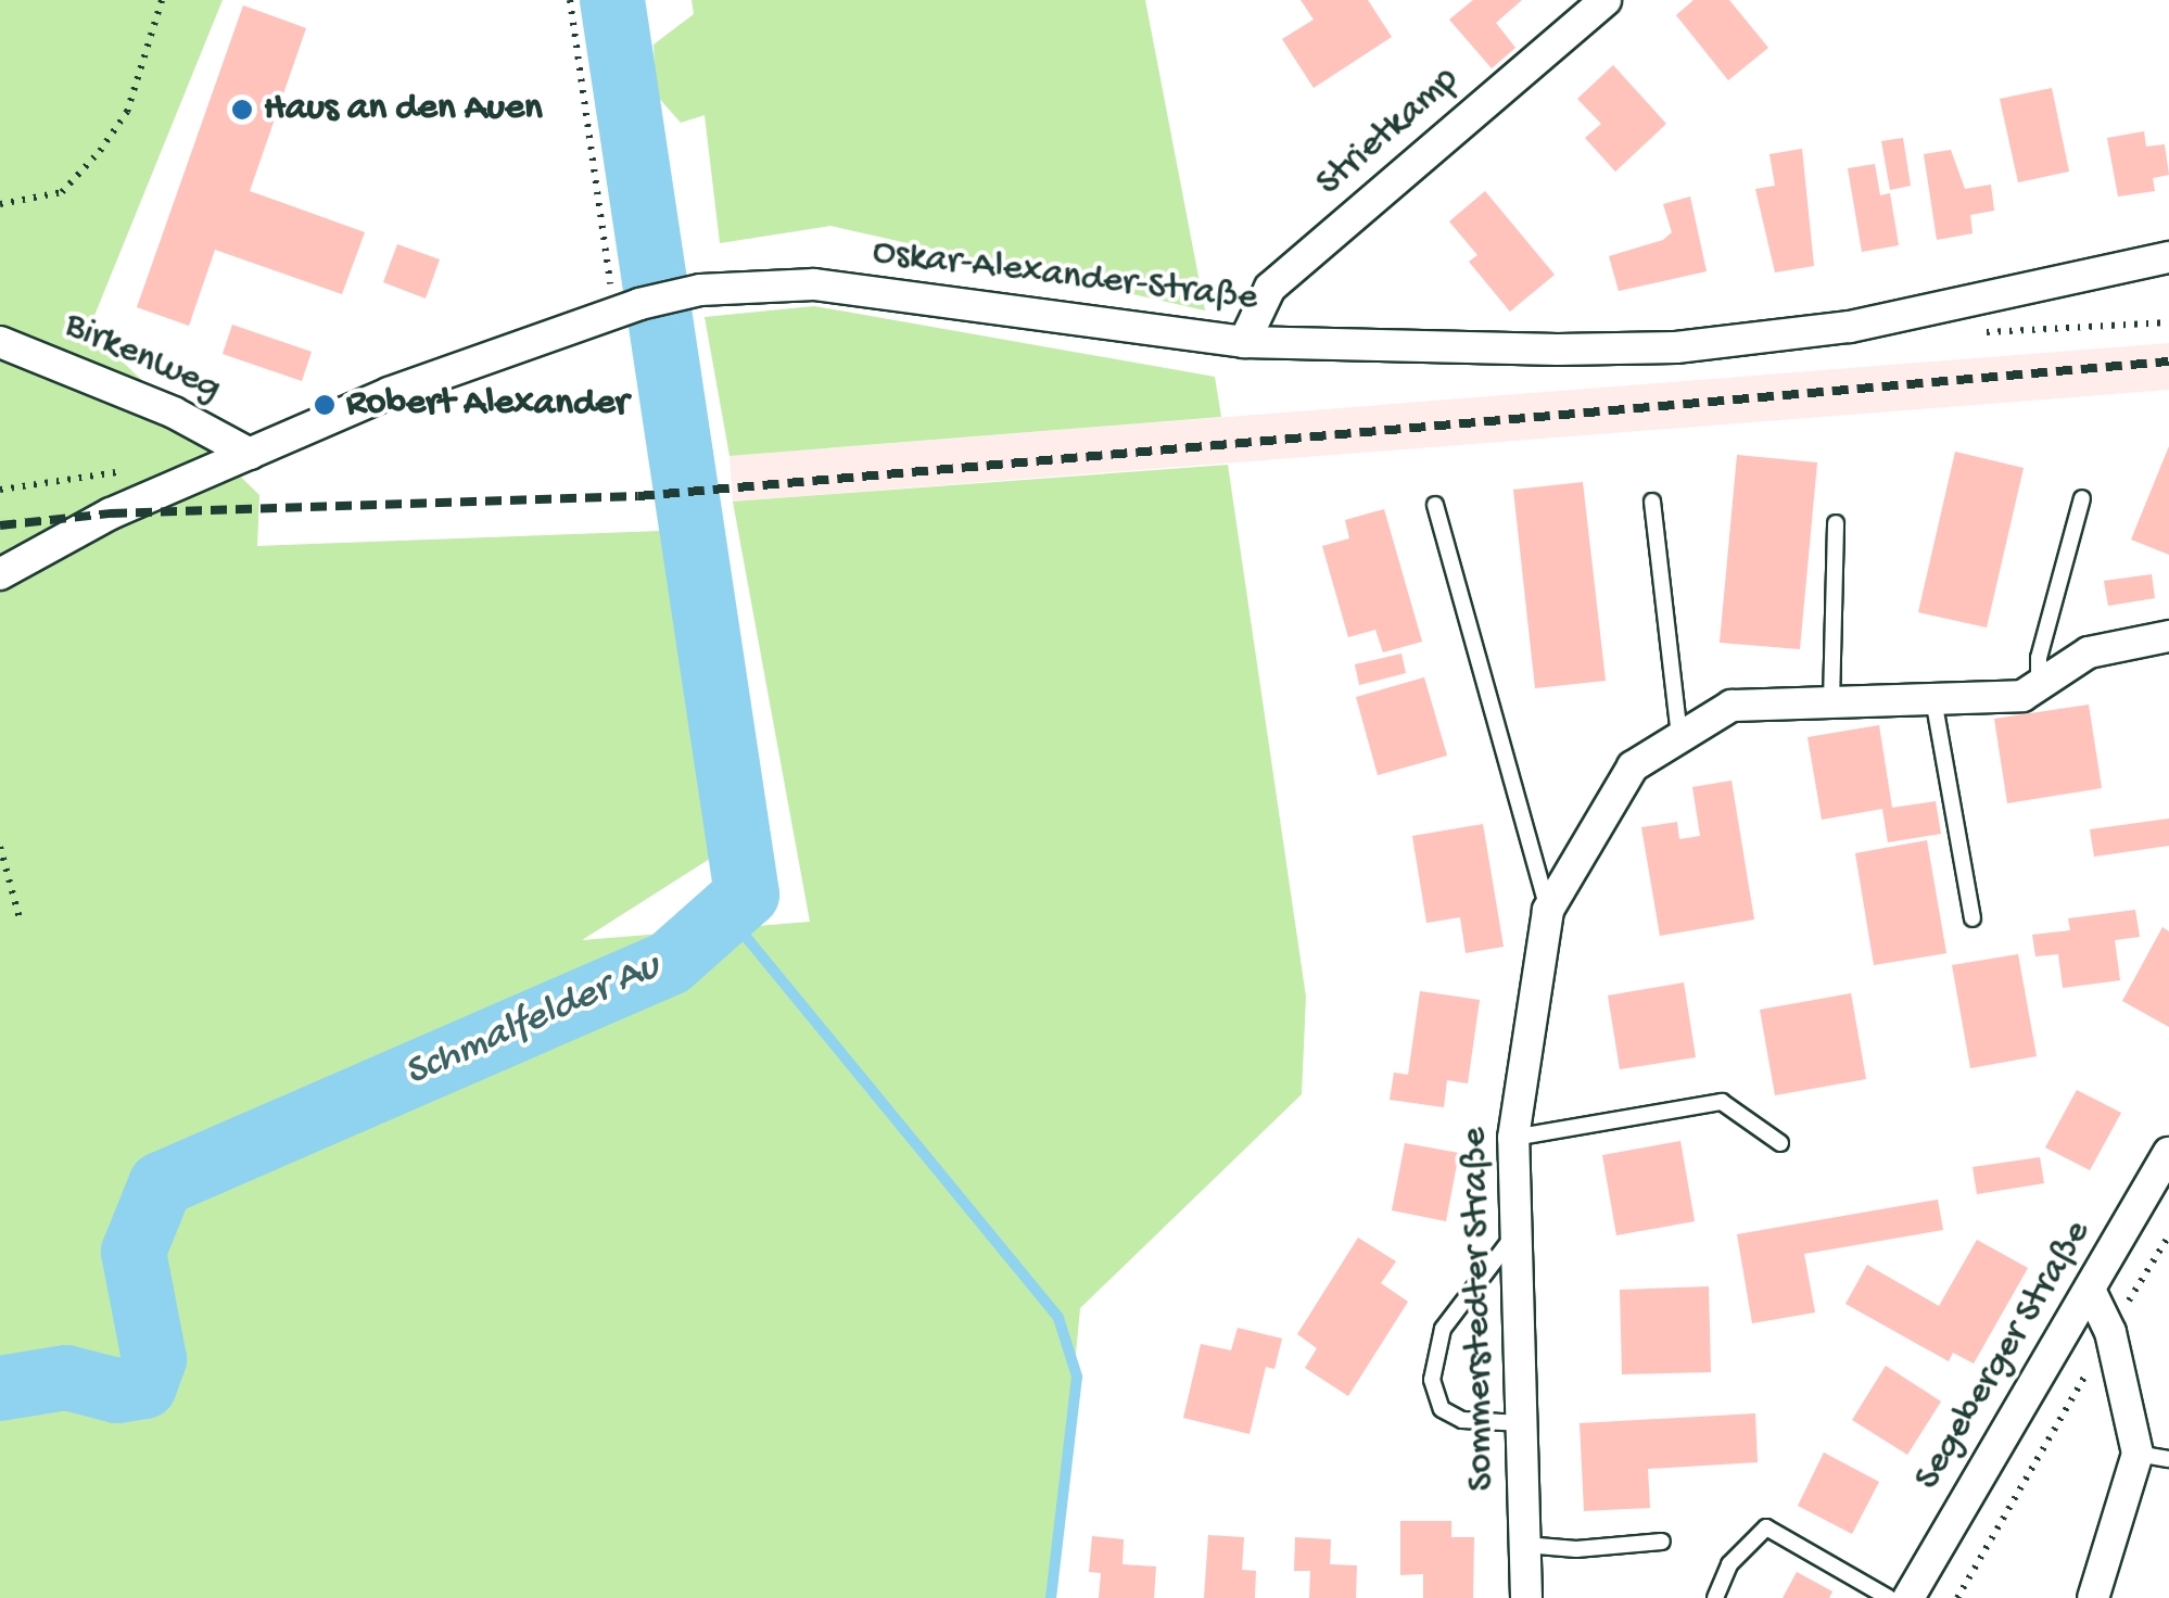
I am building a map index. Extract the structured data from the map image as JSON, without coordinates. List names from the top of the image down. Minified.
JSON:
{"streets":{"street":["Strietkamp","Oskar-Alexander-Straße","Birkenweg","Sommerstedter Straße","Segeberger Straße"]},"crossings":[["Strietkamp","Oskar-Alexander-Straße"],["Oskar-Alexander-Straße","Birkenweg"]],"water":["Schmalfelder Au"],"places":["Haus an den Auen","Robert Alexander"]}
